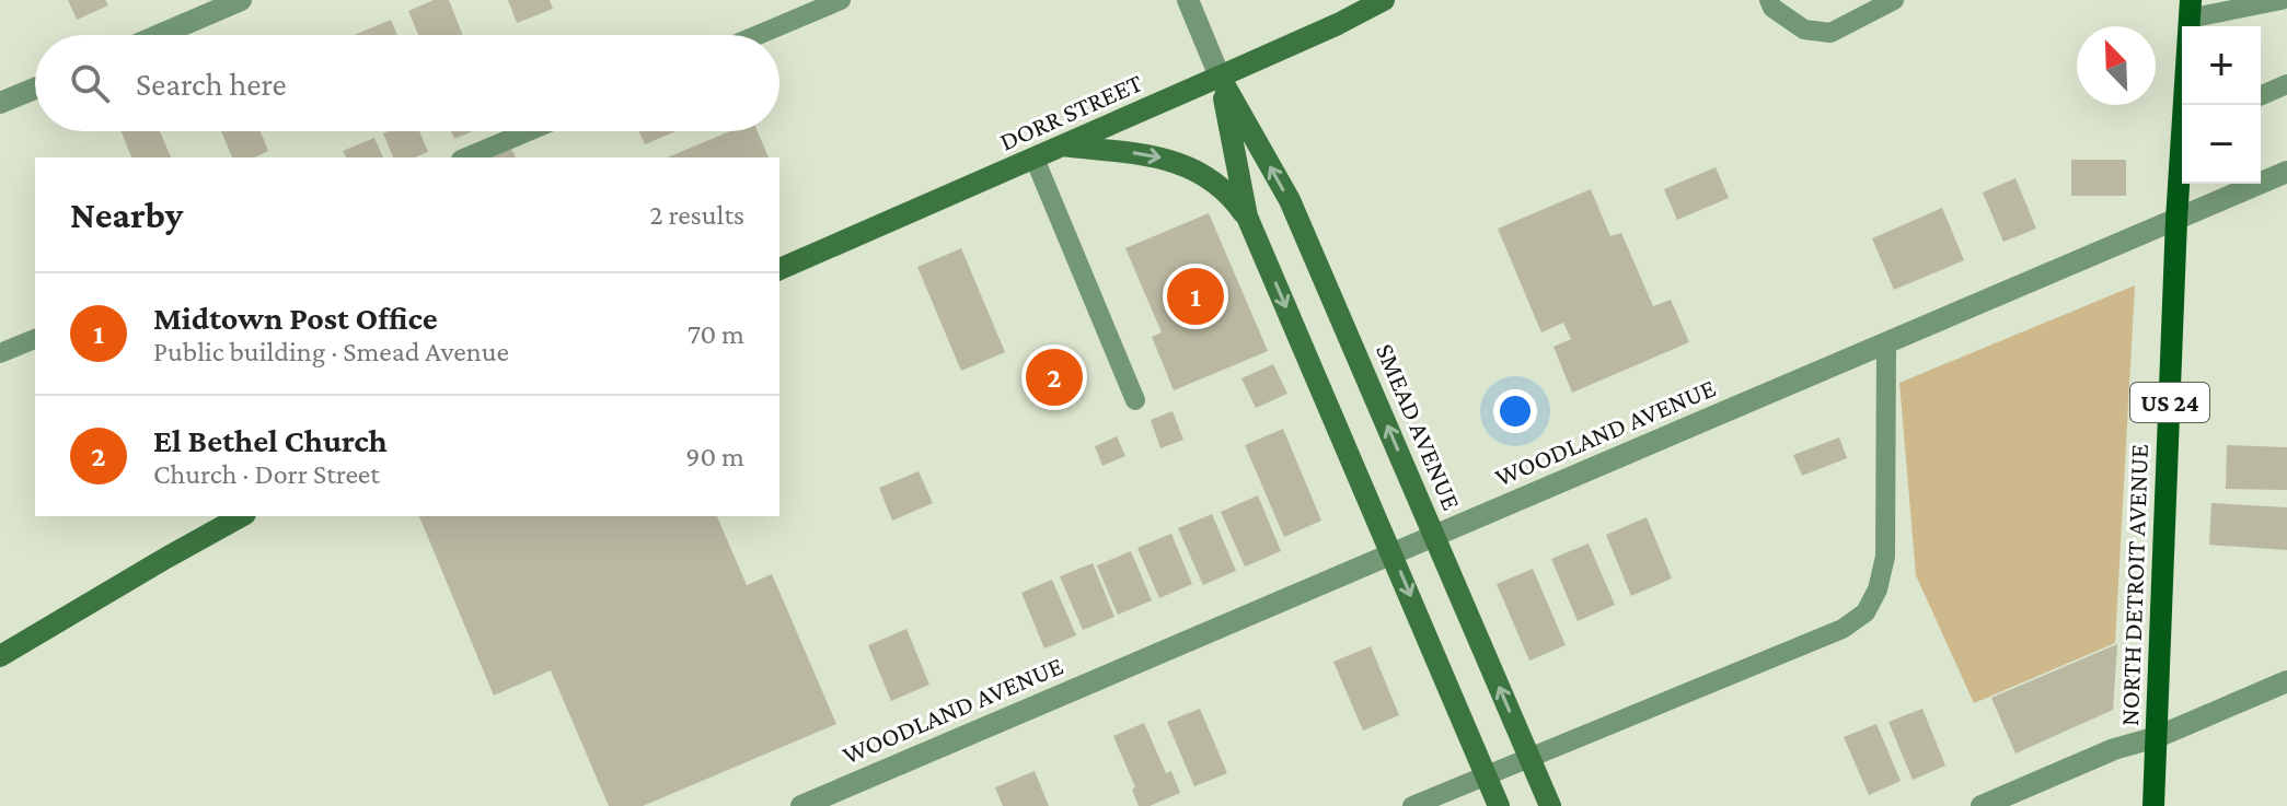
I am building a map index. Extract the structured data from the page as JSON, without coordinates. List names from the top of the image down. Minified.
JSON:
{"streets":{"main road":["US 24","NORTH DETROIT AVENUE"],"street":["DORR STREET","SMEAD AVENUE","WOODLAND AVENUE"]},"crossings":[["DORR STREET","SMEAD AVENUE"],["SMEAD AVENUE","WOODLAND AVENUE"],["WOODLAND AVENUE","NORTH DETROIT AVENUE"]],"north":"top left","page":{"map_buttons":["+","−"],"search":"Search here","heading":["Nearby","2 results"],"pins":["1","2"],"list":[{"mark":"1","name":"Midtown Post Office","note":"Public building · Smead Avenue","value":"70 m"},{"mark":"2","name":"El Bethel Church","note":"Church · Dorr Street","value":"90 m"}]}}
